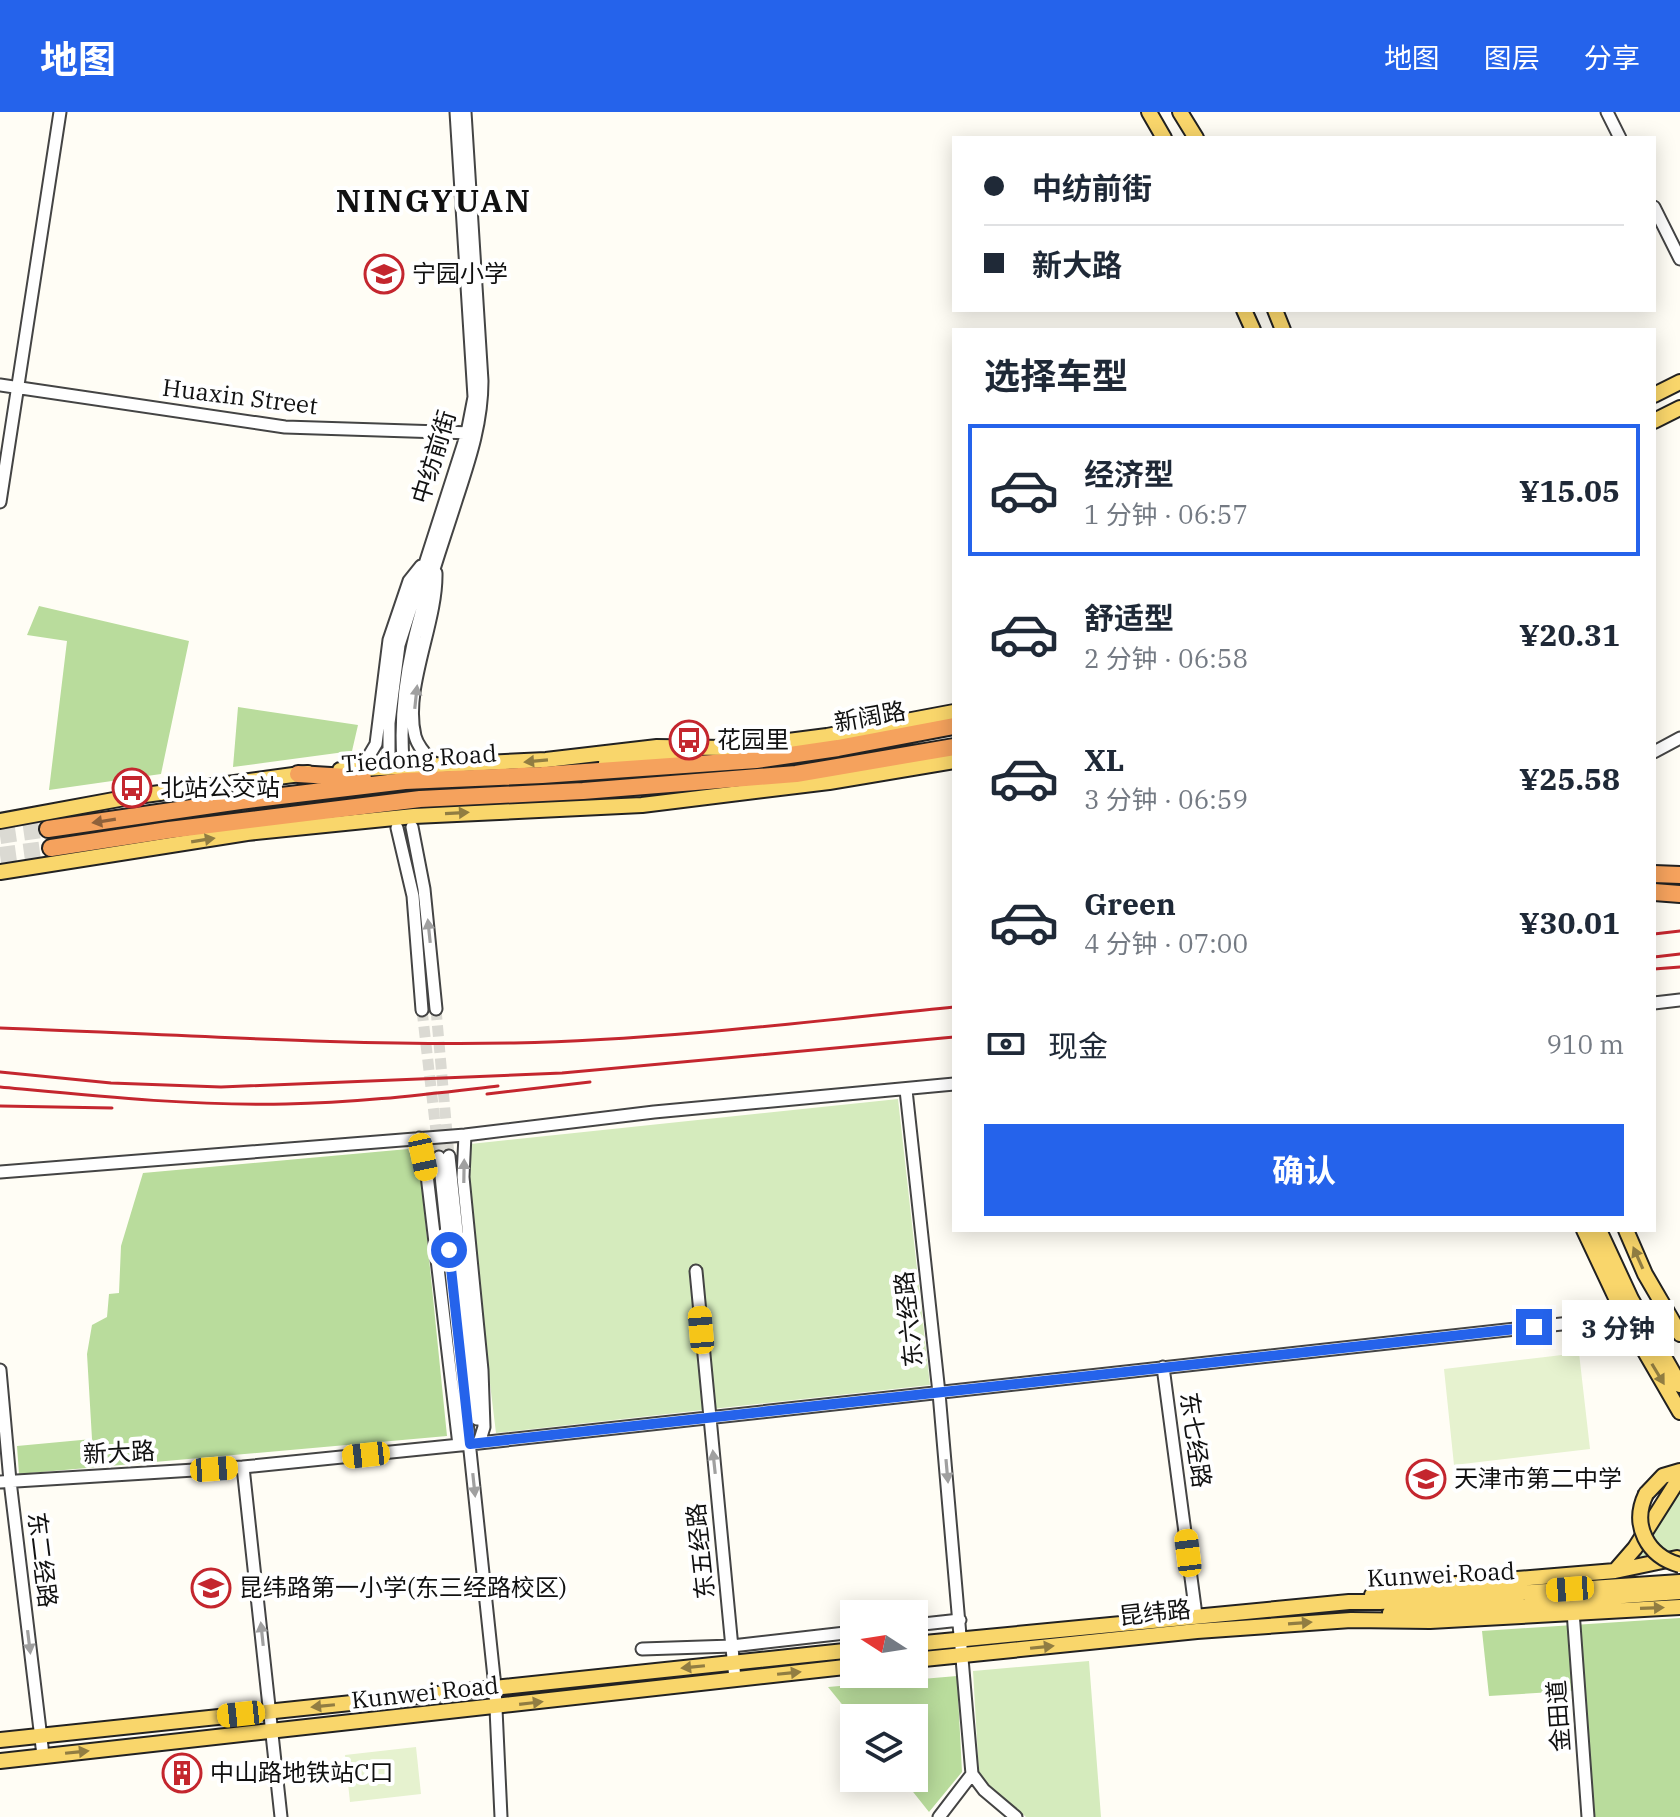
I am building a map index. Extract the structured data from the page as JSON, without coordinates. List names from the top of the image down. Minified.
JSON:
{"streets":{"highway":["新阔路","Tiedong Road"],"main road":["Kunwei Road","昆纬路"],"street":["Huaxin Street","中纺前街","东六经路","东七经路","新大路","东五经路","东二经路","金田道"]},"crossings":[["Huaxin Street","中纺前街"],["新阔路","Tiedong Road"],["东六经路","新大路"],["东六经路","昆纬路"],["东七经路","新大路"],["东七经路","昆纬路"],["新大路","东五经路"],["新大路","东二经路"],["东五经路","Kunwei Road"],["东二经路","Kunwei Road"],["Kunwei Road","昆纬路"]],"one_way":["东五经路","东二经路"],"districts":["NINGYUAN"],"places":{"school or university":["宁园小学","天津市第二中学","昆纬路第一小学(东三经路校区)"],"bus stop":["花园里","北站公交站"],"building":["中山路地铁站C口"]},"north":"left","page":{"header":"地图","nav":["地图","图层","分享"],"banner":["中纺前街","新大路"],"heading":"选择车型","list":[{"name":"经济型","note":"1 分钟 · 06:57","value":"¥15.05"},{"name":"舒适型","note":"2 分钟 · 06:58","value":"¥20.31"},{"name":"XL","note":"3 分钟 · 06:59","value":"¥25.58"},{"name":"Green","note":"4 分钟 · 07:00","value":"¥30.01"}],"pay":["现金","910 m"],"buttons":"确认","bubble":"3 分钟"}}
